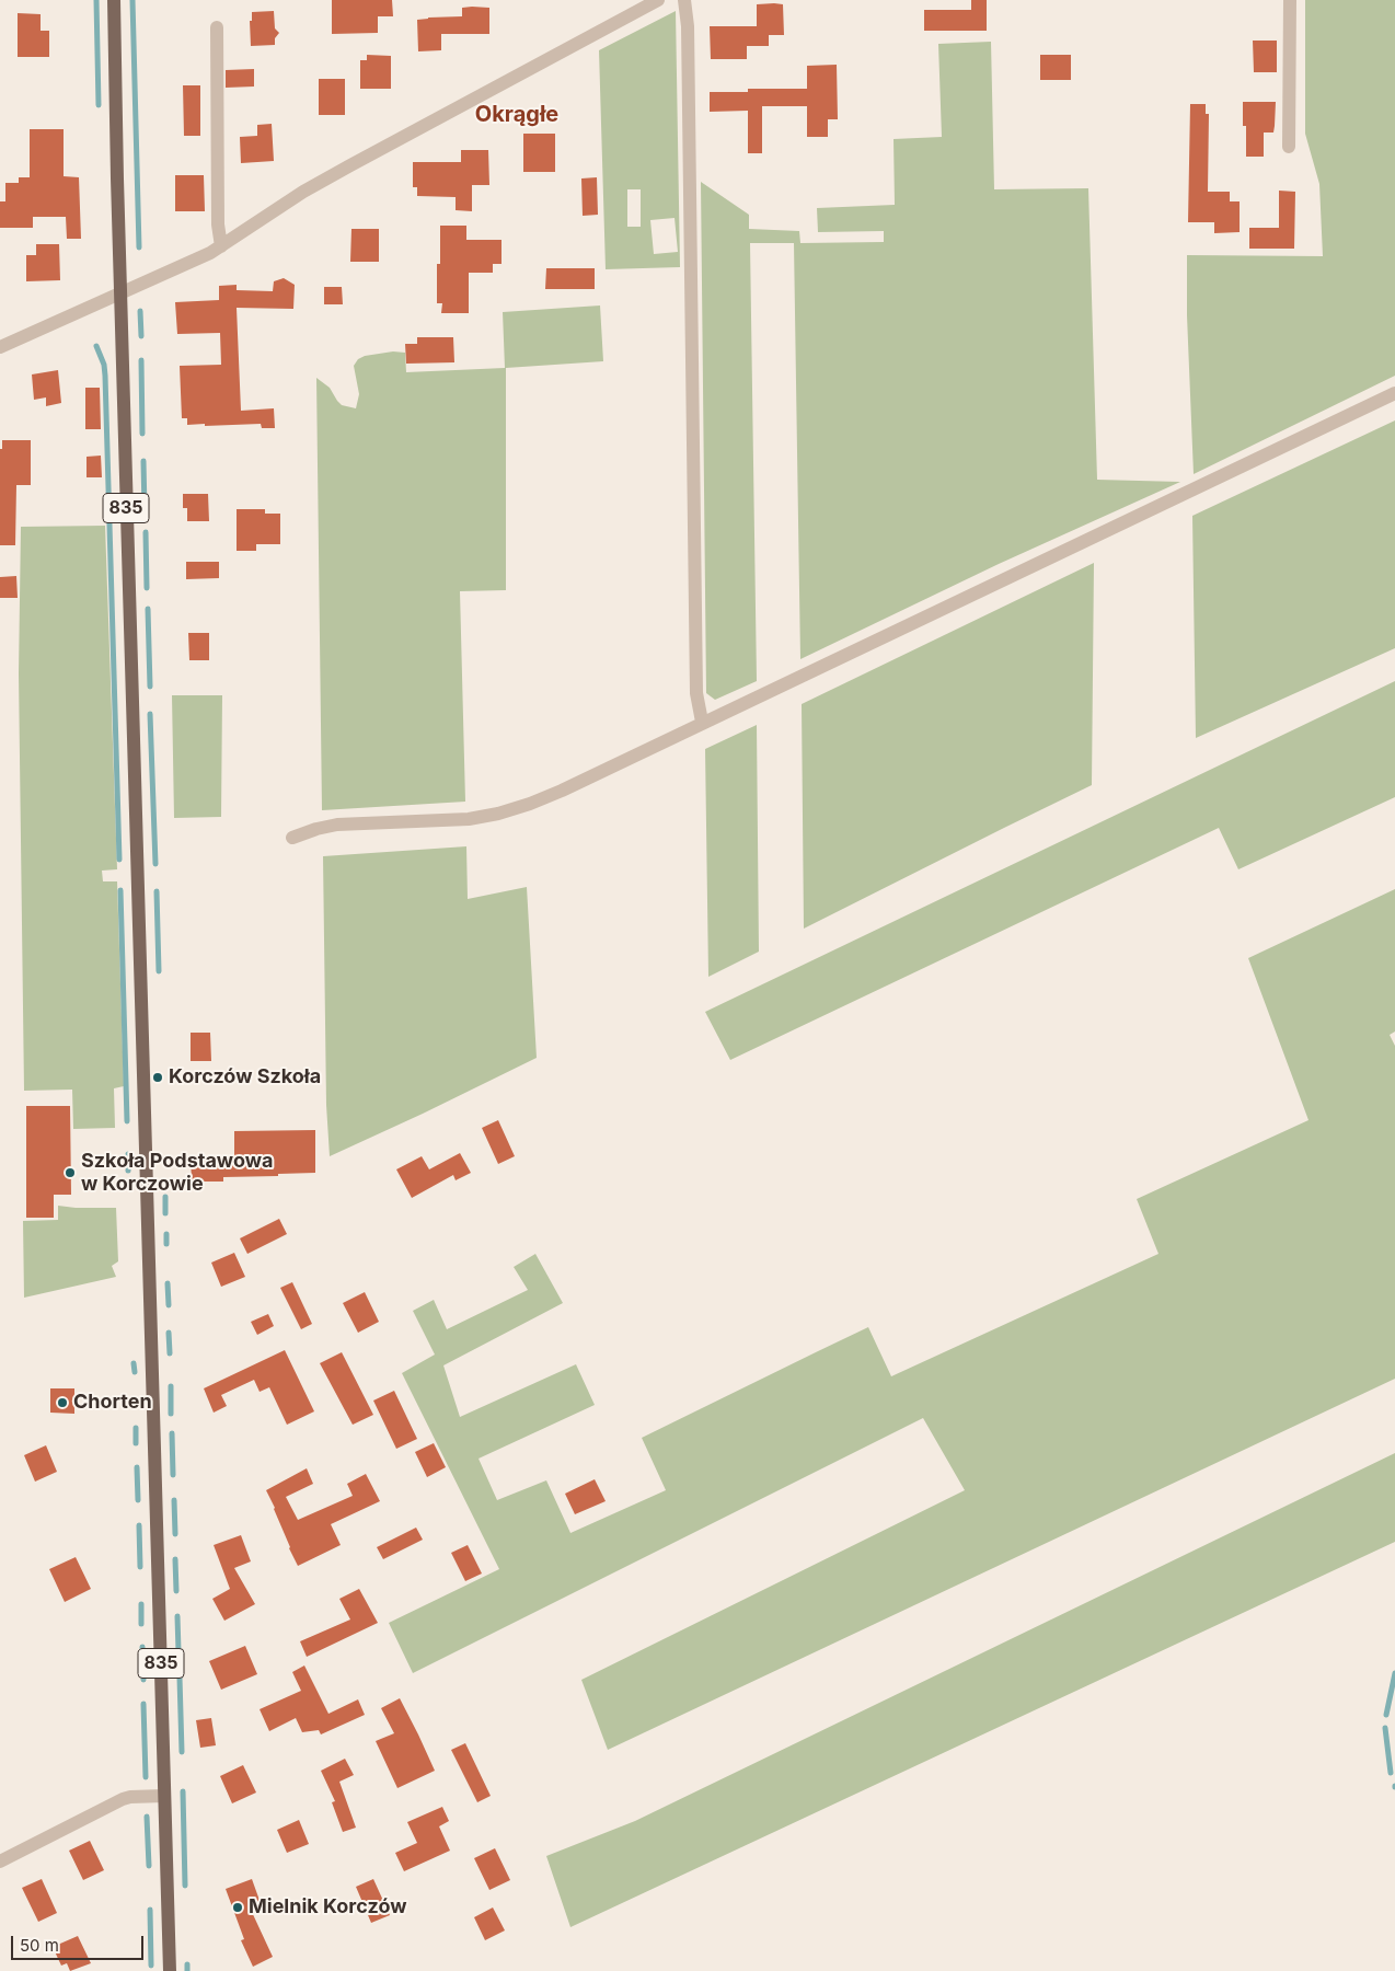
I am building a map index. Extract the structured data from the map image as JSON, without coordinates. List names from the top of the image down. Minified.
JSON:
{"streets":{"main road":["835"]},"districts":["Okrągłe"],"places":["Korczów Szkoła","Szkoła Podstawowa w Korczowie","Chorten","Mielnik Korczów"],"scale_bar":"50 m"}
